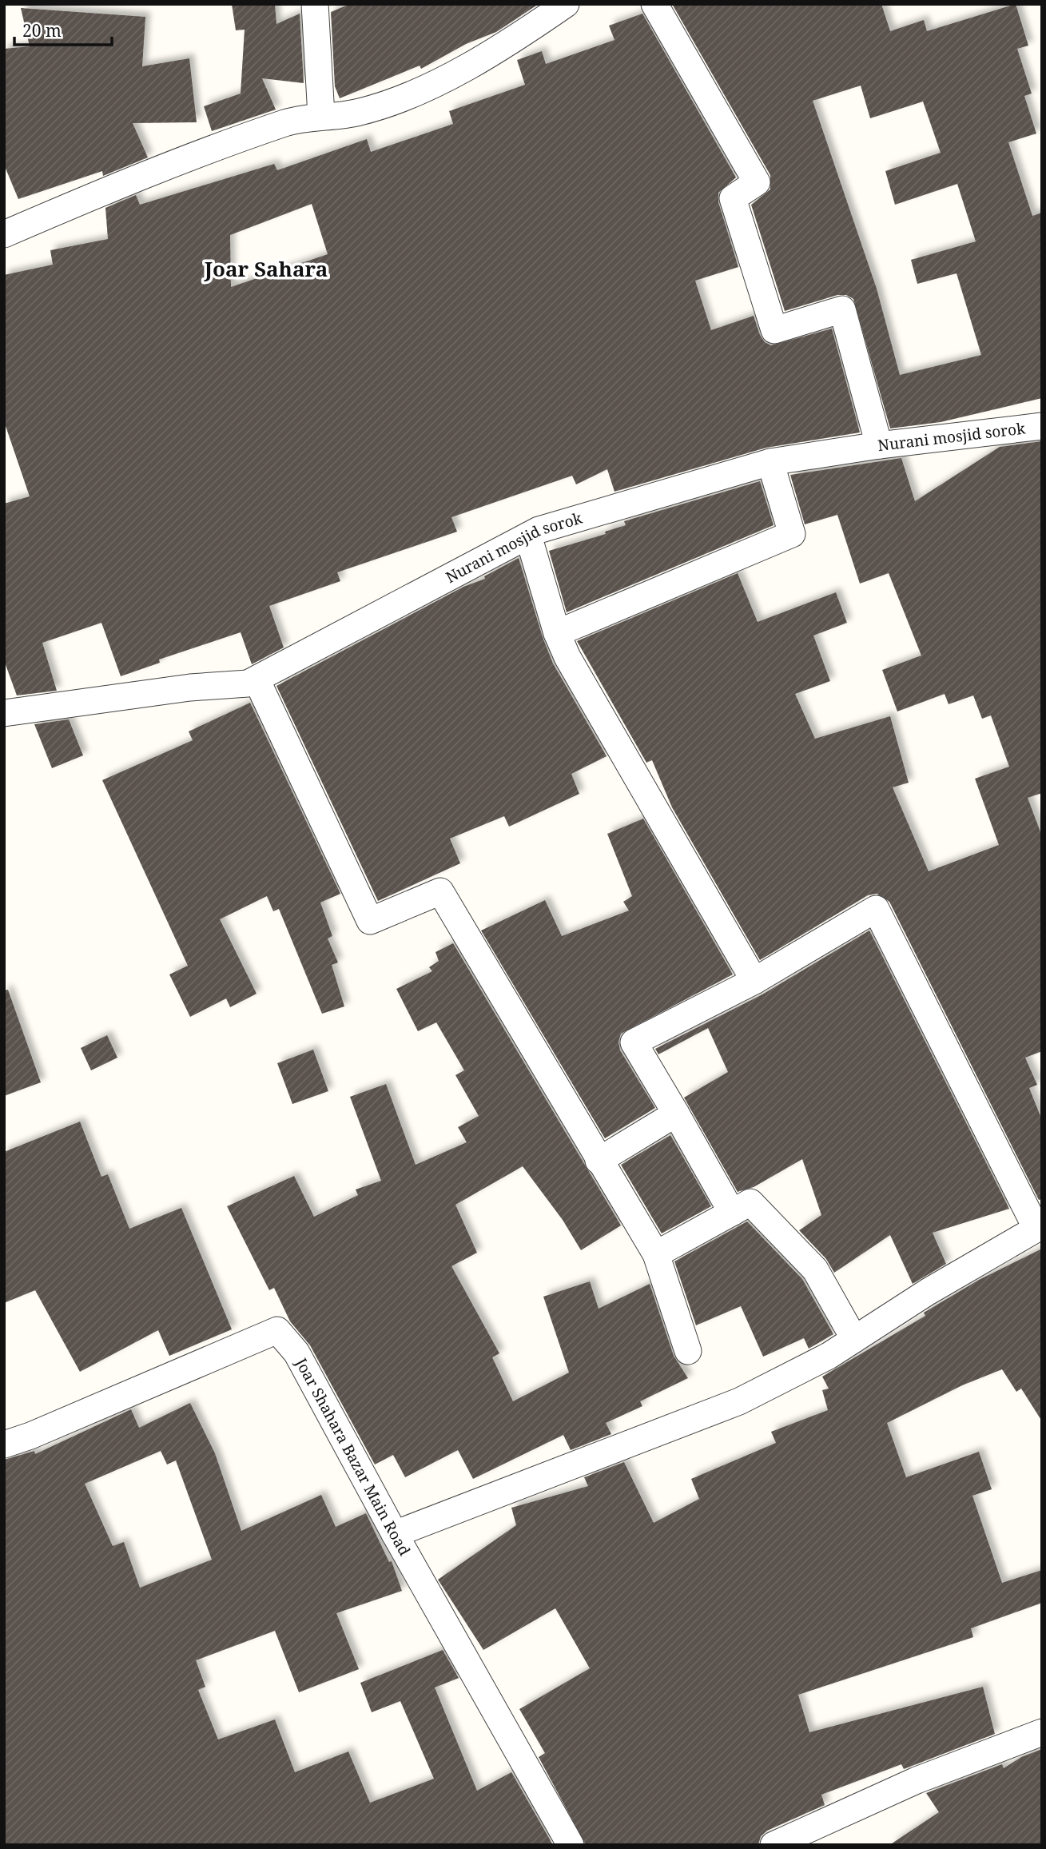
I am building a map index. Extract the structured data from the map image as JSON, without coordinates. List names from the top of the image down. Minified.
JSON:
{"streets":{"street":["Nurani mosjid sorok","Joar Shahara Bazar Main Road"]},"districts":["Joar Sahara"],"scale_bar":"20 m"}
